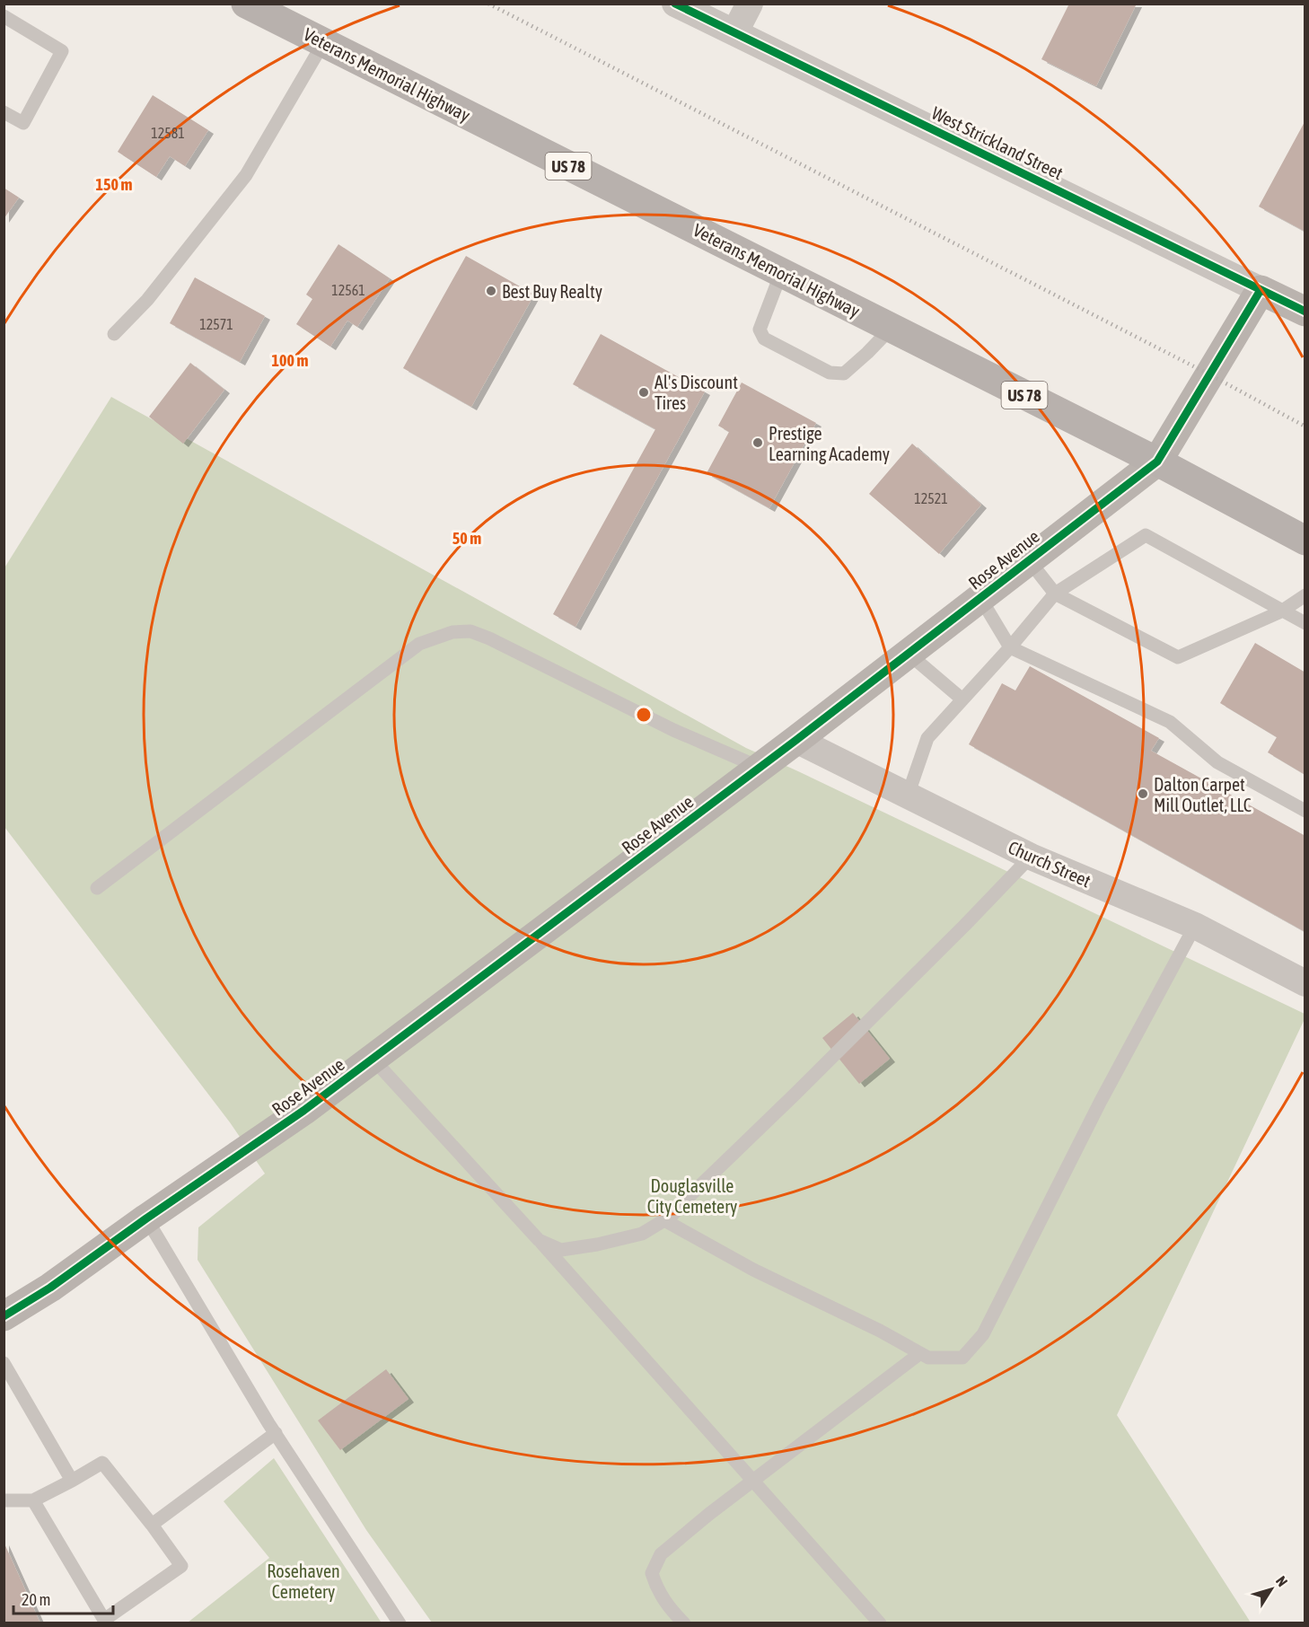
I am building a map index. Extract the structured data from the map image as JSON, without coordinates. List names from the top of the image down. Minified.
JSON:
{"streets":{"main road":["Veterans Memorial Highway","US 78"],"street":["West Strickland Street","Rose Avenue","Church Street"]},"crossings":[["Veterans Memorial Highway","Rose Avenue"],["West Strickland Street","Rose Avenue"],["Rose Avenue","Church Street"]],"parks":["Douglasville City Cemetery","Rosehaven Cemetery"],"places":["Best Buy Realty","Al's Discount Tires","Prestige Learning Academy","Dalton Carpet Mill Outlet, LLC"],"house_numbers":["12581","12561","12571","12521"],"scale_bar":"20 m","north":"top right","rings":["150 m","100 m","50 m"]}
